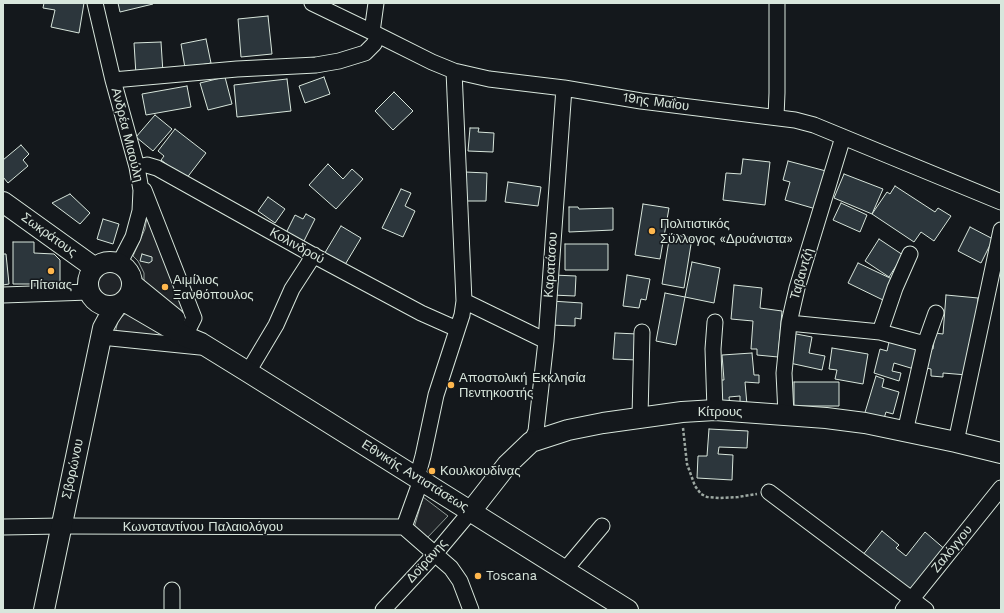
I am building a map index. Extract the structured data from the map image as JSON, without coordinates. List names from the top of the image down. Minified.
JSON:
{"streets":{"main road":["Σωκράτους","Κίτρους","Σβορώνου","Εθνικής Αντιστάσεως"],"street":["19ης Μαΐου","Ανδρέα Μιαούλη","Κολινδρού","Καρατάσου","Ταβαντζή","Κωνσταντίνου Παλαιολόγου","Ζαλόγγου","Δοϊράνης"]},"crossings":[["19ης Μαΐου","Καρατάσου"],["19ης Μαΐου","Ταβαντζή"],["Ανδρέα Μιαούλη","Σωκράτους"],["Ανδρέα Μιαούλη","Κολινδρού"],["Ανδρέα Μιαούλη","Εθνικής Αντιστάσεως"],["Σωκράτους","Εθνικής Αντιστάσεως"],["Καρατάσου","Κίτρους"],["Ταβαντζή","Κίτρους"],["Κίτρους","Εθνικής Αντιστάσεως"],["Κίτρους","Δοϊράνης"],["Σβορώνου","Κωνσταντίνου Παλαιολόγου"],["Εθνικής Αντιστάσεως","Δοϊράνης"]],"places":["Πολιτιστικός Σύλλογος «Δρυάνιστα»","Πίτσιας","Αιμίλιος Ξανθόπουλος","Αποστολική Εκκλησία Πεντηκοστής","Κουλκουδίνας","Toscana"]}
